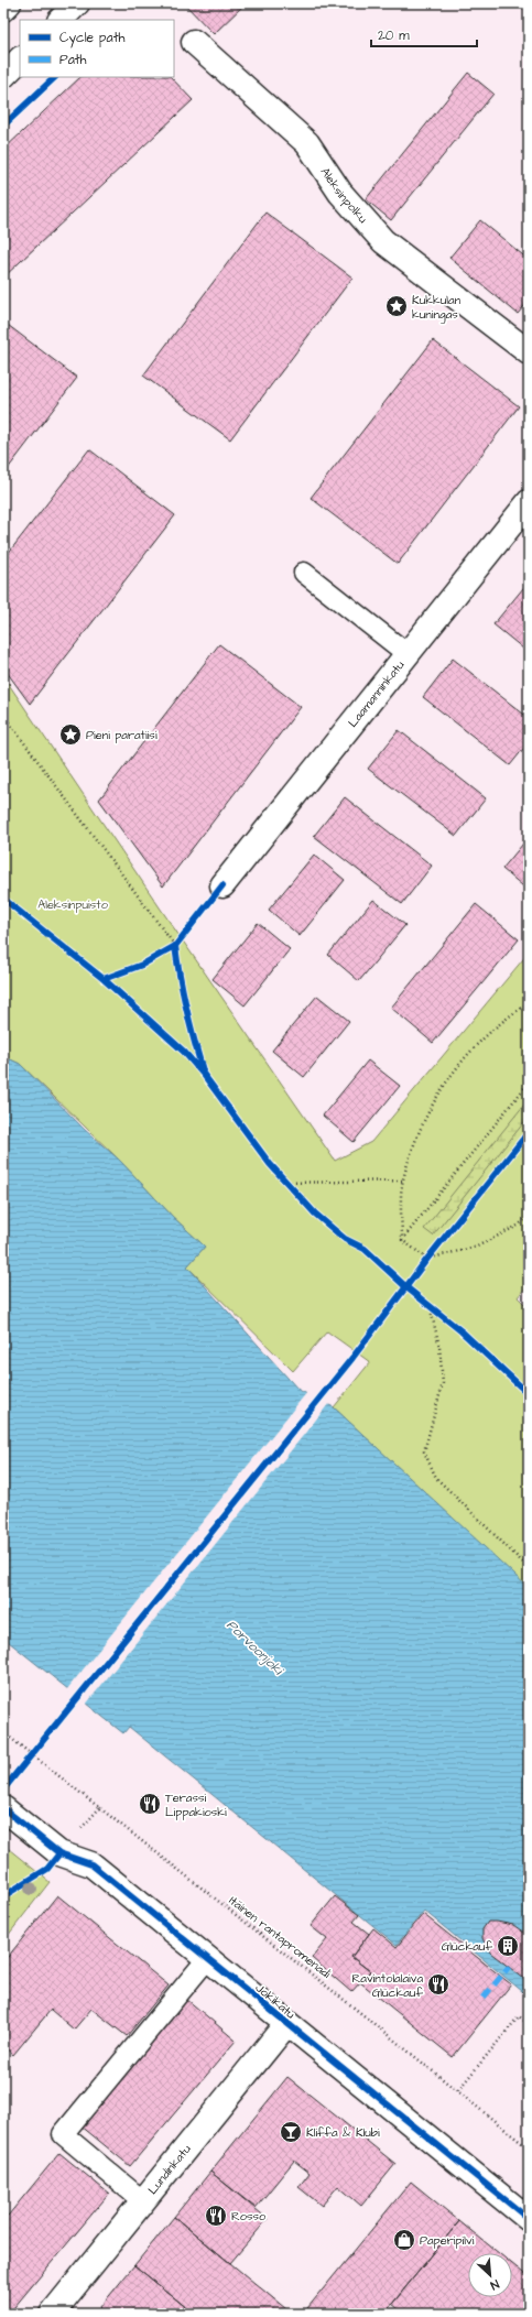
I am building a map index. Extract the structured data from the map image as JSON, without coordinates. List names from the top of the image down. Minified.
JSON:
{"streets":{"street":["Aleksinpolku","Laamanninkatu","Jokikatu","Lundinkatu"],"path":["Itäinen rantapromenadi"]},"crossings":[["Jokikatu","Lundinkatu"]],"water":["Porvoonjoki"],"parks":["Aleksinpuisto"],"places":{"place":["Kukkulan kuningas","Pieni paratiisi"],"restaurant":["Terassi Lippakioski","Ravintolalaiva Glückauf","Rosso"],"building":["Glückauf"],"bar":["Kliffa & Klubi"],"shop":["Paperipilvi"]},"legend":["Cycle path","Path"],"scale_bar":"20 m","north":"bottom right"}
